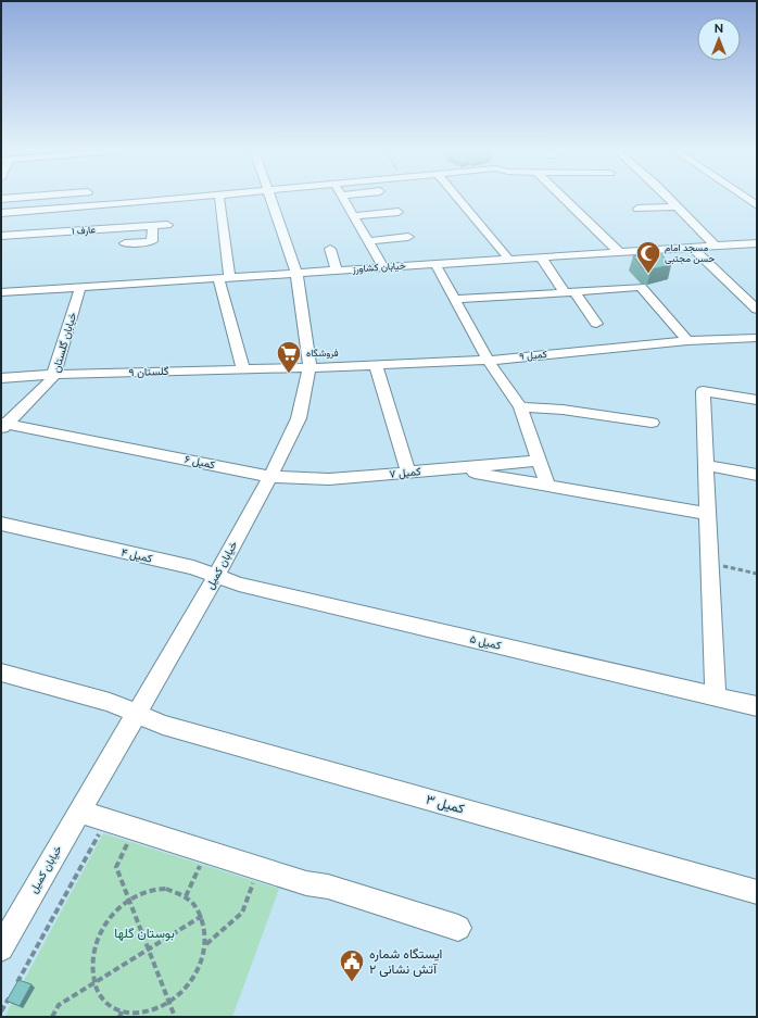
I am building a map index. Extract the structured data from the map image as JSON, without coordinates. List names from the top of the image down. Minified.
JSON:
{"streets":{"street":["عارف ۱","خیابان کشاورز","خیابان گلستان","کمیل ۹","گلستان ۹","کمیل ۶","کمیل ۷","کمیل ۴","خیابان کمیل","کمیل ۵","کمیل ۳"]},"crossings":[["خیابان کشاورز","خیابان گلستان"],["خیابان کشاورز","خیابان کمیل"],["خیابان گلستان","گلستان ۹"],["خیابان گلستان","کمیل ۶"],["کمیل ۹","گلستان ۹"],["کمیل ۹","خیابان کمیل"],["گلستان ۹","خیابان کمیل"],["کمیل ۶","کمیل ۷"],["کمیل ۶","خیابان کمیل"],["کمیل ۷","خیابان کمیل"],["کمیل ۴","خیابان کمیل"],["کمیل ۴","کمیل ۵"],["خیابان کمیل","کمیل ۵"],["خیابان کمیل","کمیل ۳"]],"parks":["بوستان گلها"],"places":{"mosque":["مسجد امام حسن مجتبی"],"supermarket":["فروشگاه"],"public building":["ایستگاه شماره ۲ آتش نشانی"]},"north":"top"}
